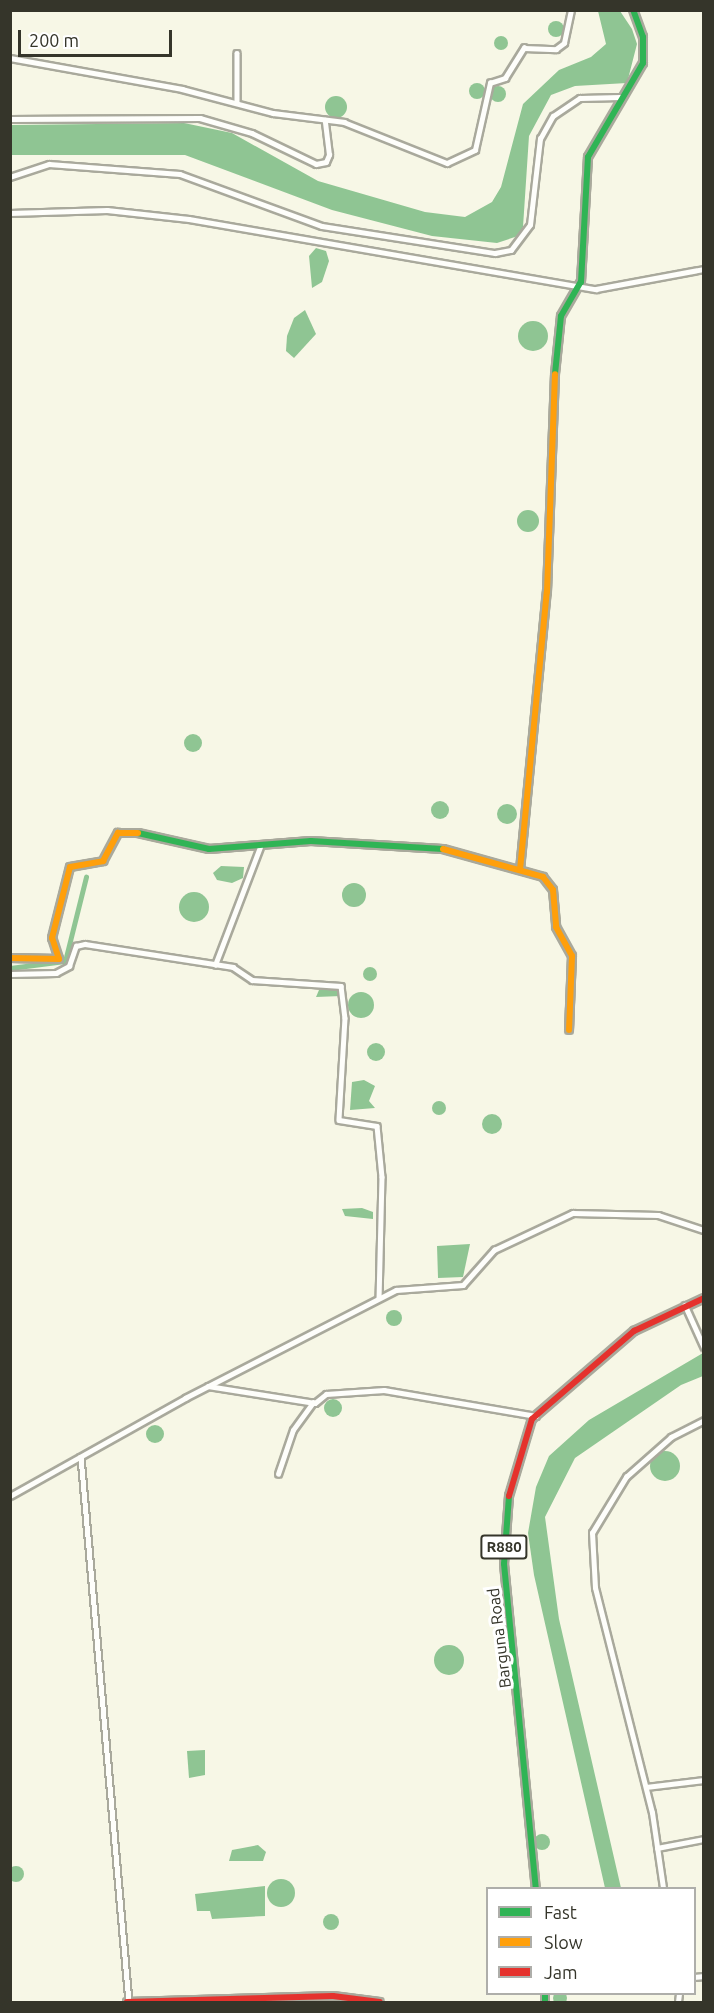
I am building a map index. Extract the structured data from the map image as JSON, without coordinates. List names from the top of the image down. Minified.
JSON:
{"streets":{"street":["R880","Barguna Road"]},"legend":["Fast","Slow","Jam"],"scale_bar":"200 m"}
